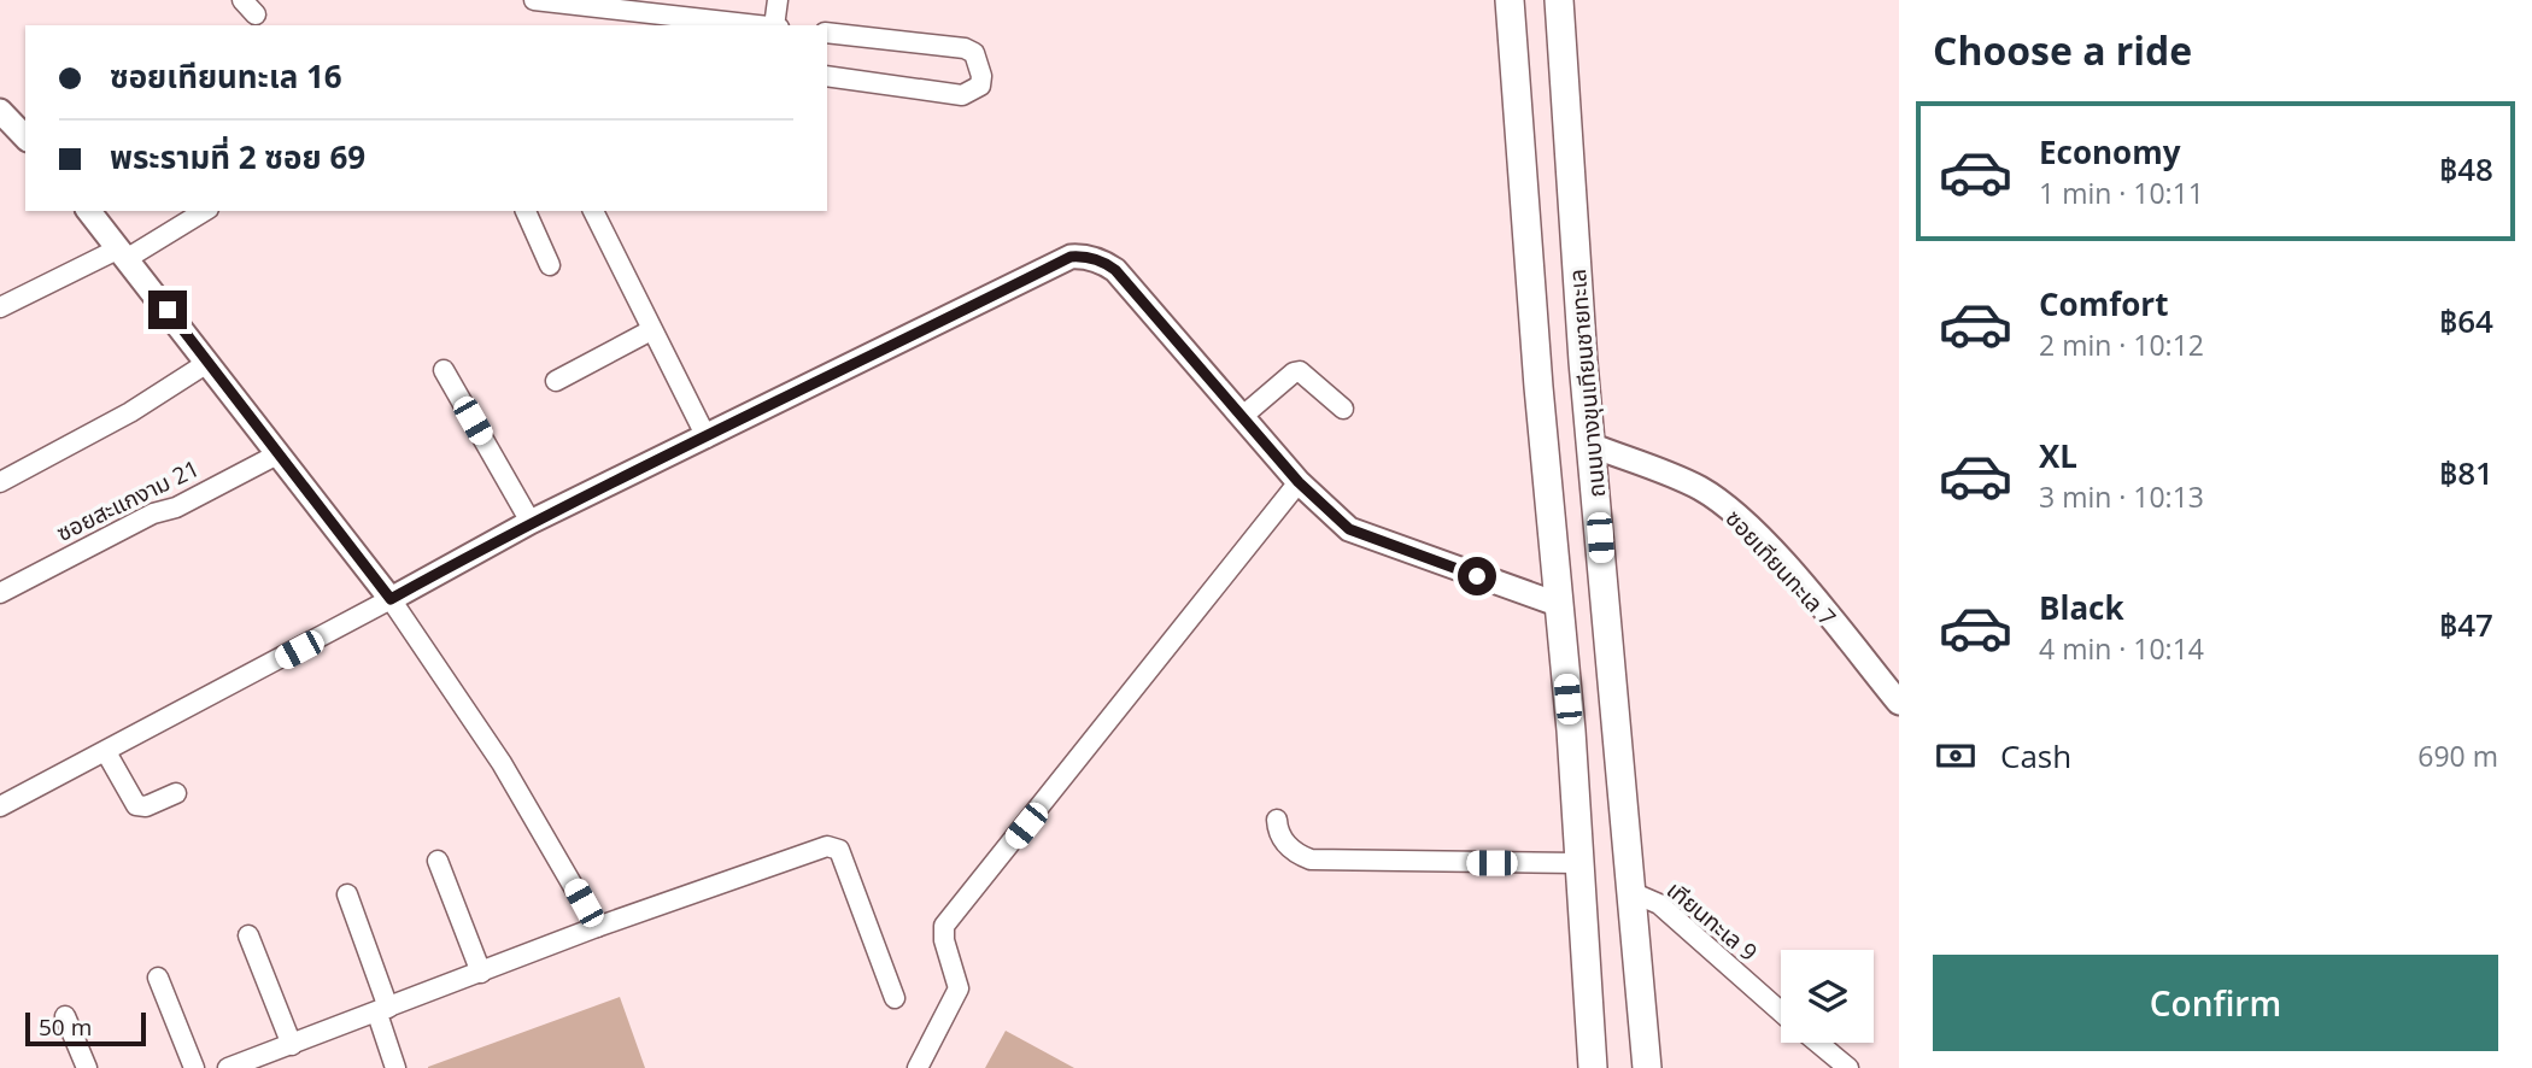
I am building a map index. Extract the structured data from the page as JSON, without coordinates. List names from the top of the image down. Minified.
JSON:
{"streets":{"main road":["ถนนบางขุนเทียนชายทะเล"],"street":["ซอยสะแกงาม 21","ซอยเทียนทะเล 7","เทียนทะเล 9"]},"crossings":[["ถนนบางขุนเทียนชายทะเล","ซอยเทียนทะเล 7"],["ถนนบางขุนเทียนชายทะเล","เทียนทะเล 9"]],"scale_bar":"50 m","page":{"heading":"Choose a ride","banner":["ซอยเทียนทะเล 16","พระรามที่ 2 ซอย 69"],"list":[{"name":"Economy","note":"1 min · 10:11","value":"฿48"},{"name":"Comfort","note":"2 min · 10:12","value":"฿64"},{"name":"XL","note":"3 min · 10:13","value":"฿81"},{"name":"Black","note":"4 min · 10:14","value":"฿47"}],"pay":["Cash","690 m"],"buttons":"Confirm","scale":"50 m"}}
